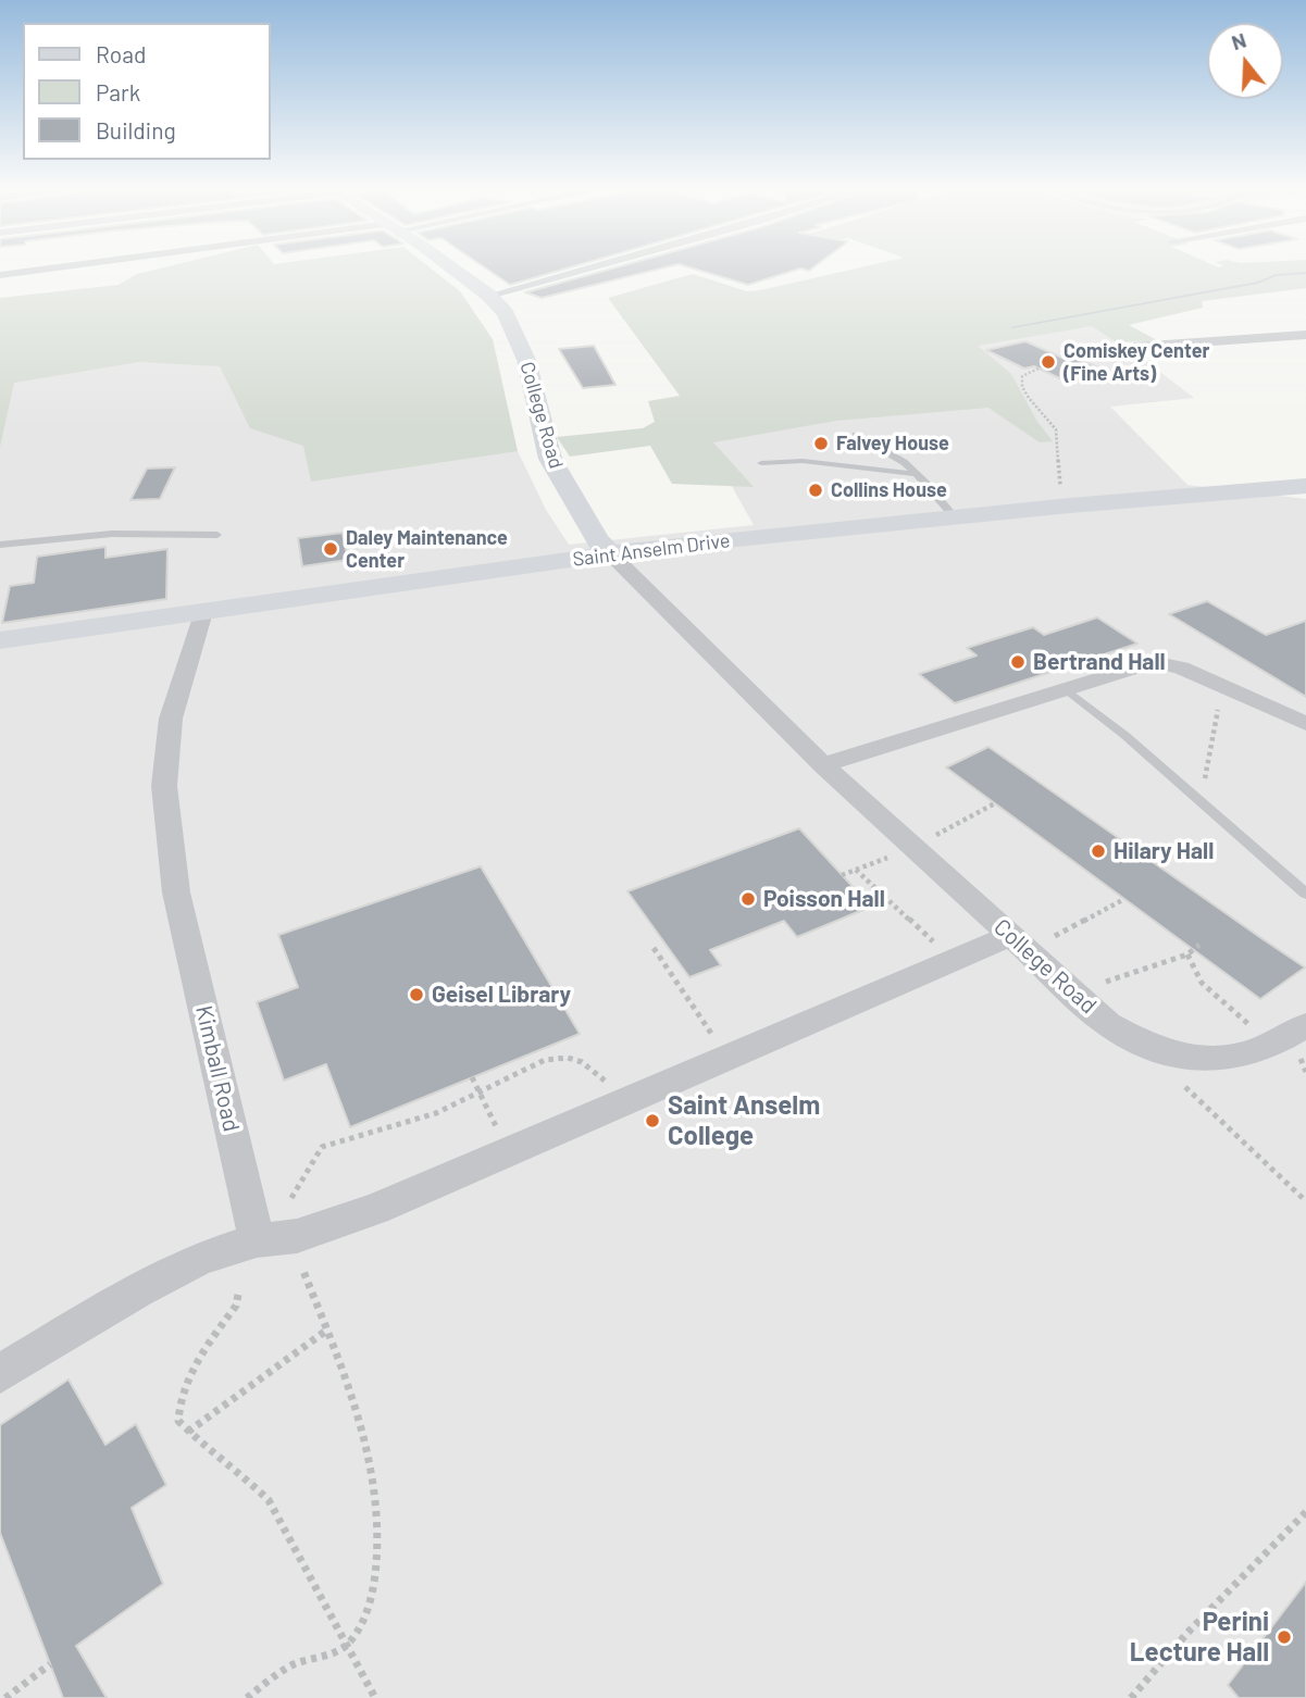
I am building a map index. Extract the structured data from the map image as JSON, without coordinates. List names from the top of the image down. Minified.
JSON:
{"streets":{"street":["College Road","Saint Anselm Drive","Kimball Road"]},"crossings":[["College Road","Saint Anselm Drive"],["Saint Anselm Drive","Kimball Road"]],"places":["Comiskey Center (Fine Arts)","Falvey House","Collins House","Daley Maintenance Center","Bertrand Hall","Hilary Hall","Poisson Hall","Geisel Library","Saint Anselm College","Perini Lecture Hall"],"legend":["Road","Park","Building"],"north":"top"}
